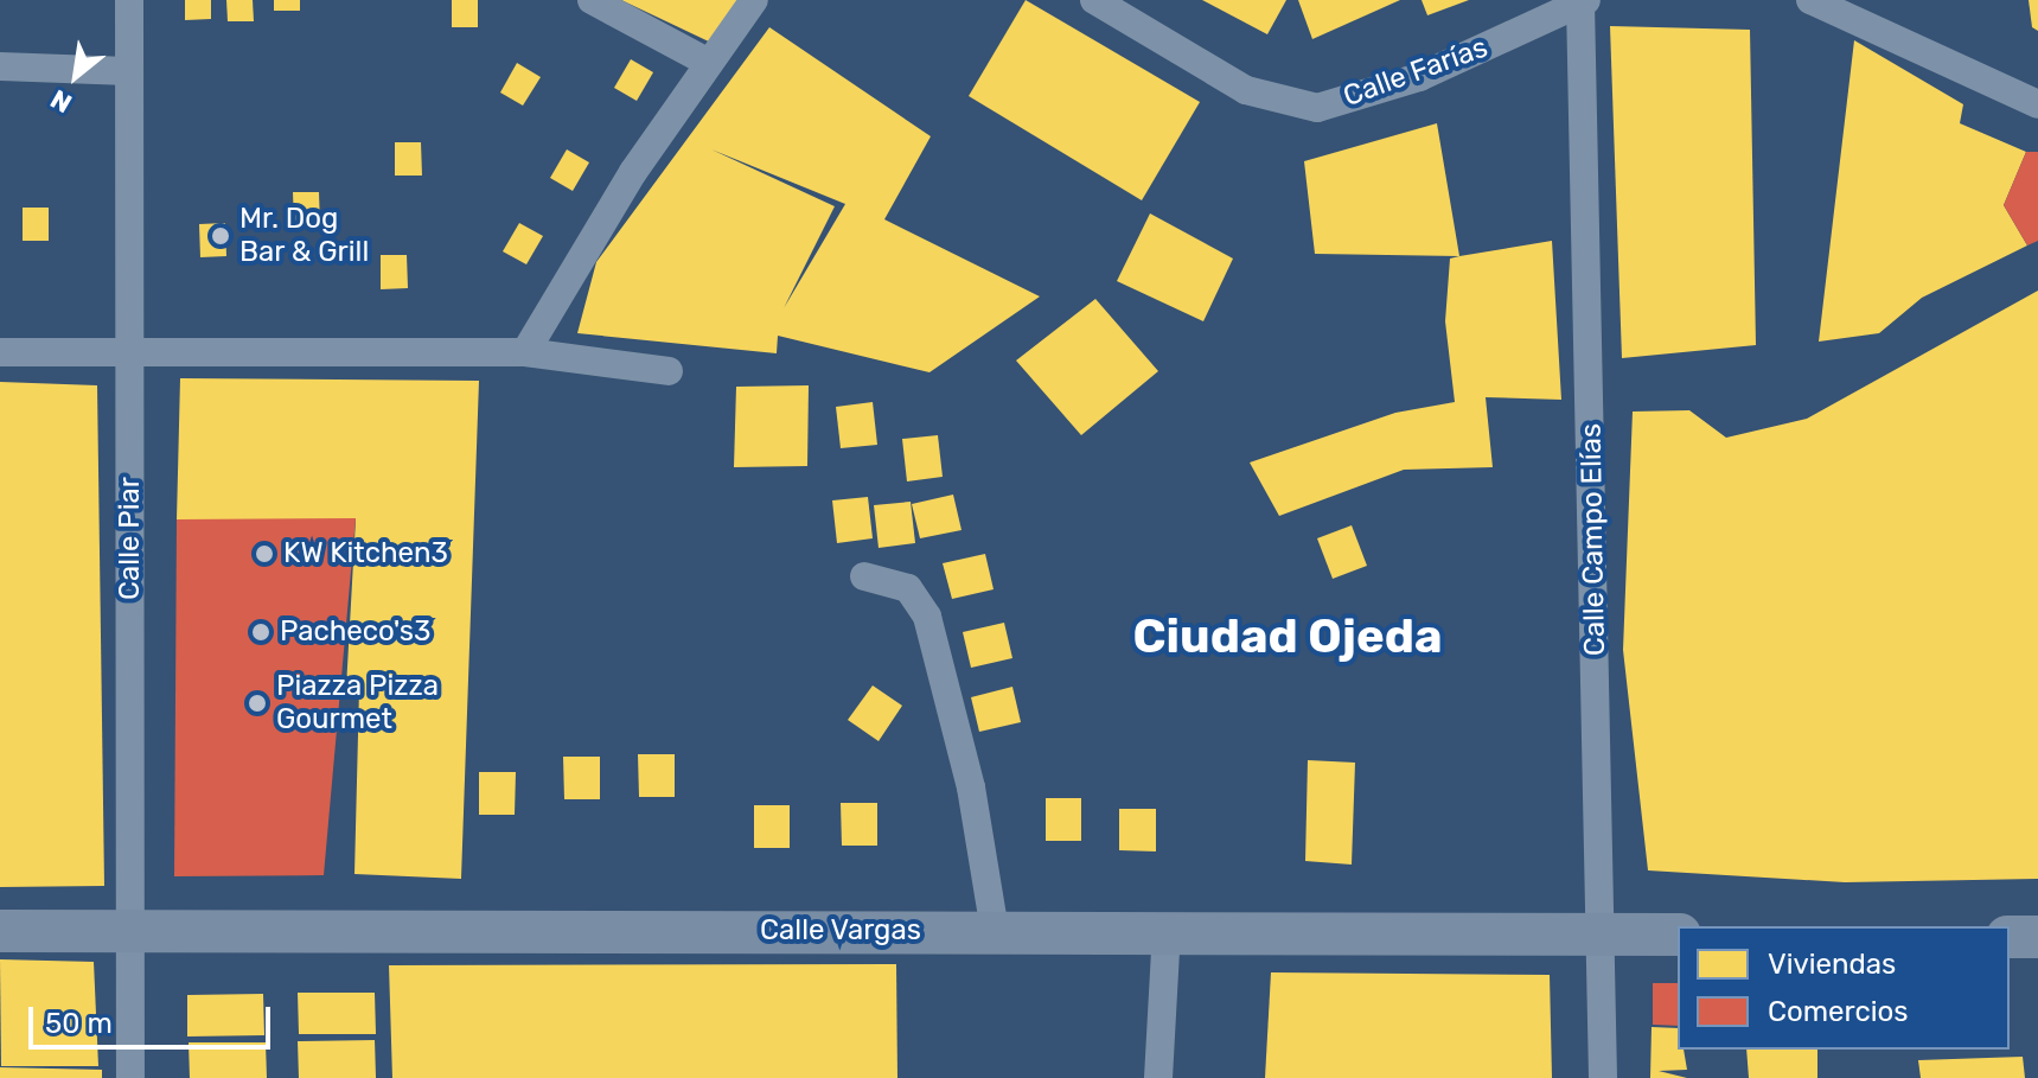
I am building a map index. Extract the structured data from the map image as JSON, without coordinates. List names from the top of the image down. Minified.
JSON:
{"streets":{"street":["Calle Farías","Calle Piar","Calle Campo Elías","Calle Vargas"]},"crossings":[["Calle Farías","Calle Campo Elías"],["Calle Piar","Calle Vargas"],["Calle Campo Elías","Calle Vargas"]],"districts":["Ciudad Ojeda"],"places":["Mr. Dog Bar & Grill","KW Kitchen3","Pacheco's3","Piazza Pizza Gourmet"],"legend":["Viviendas","Comercios"],"scale_bar":"50 m","north":"bottom left"}
